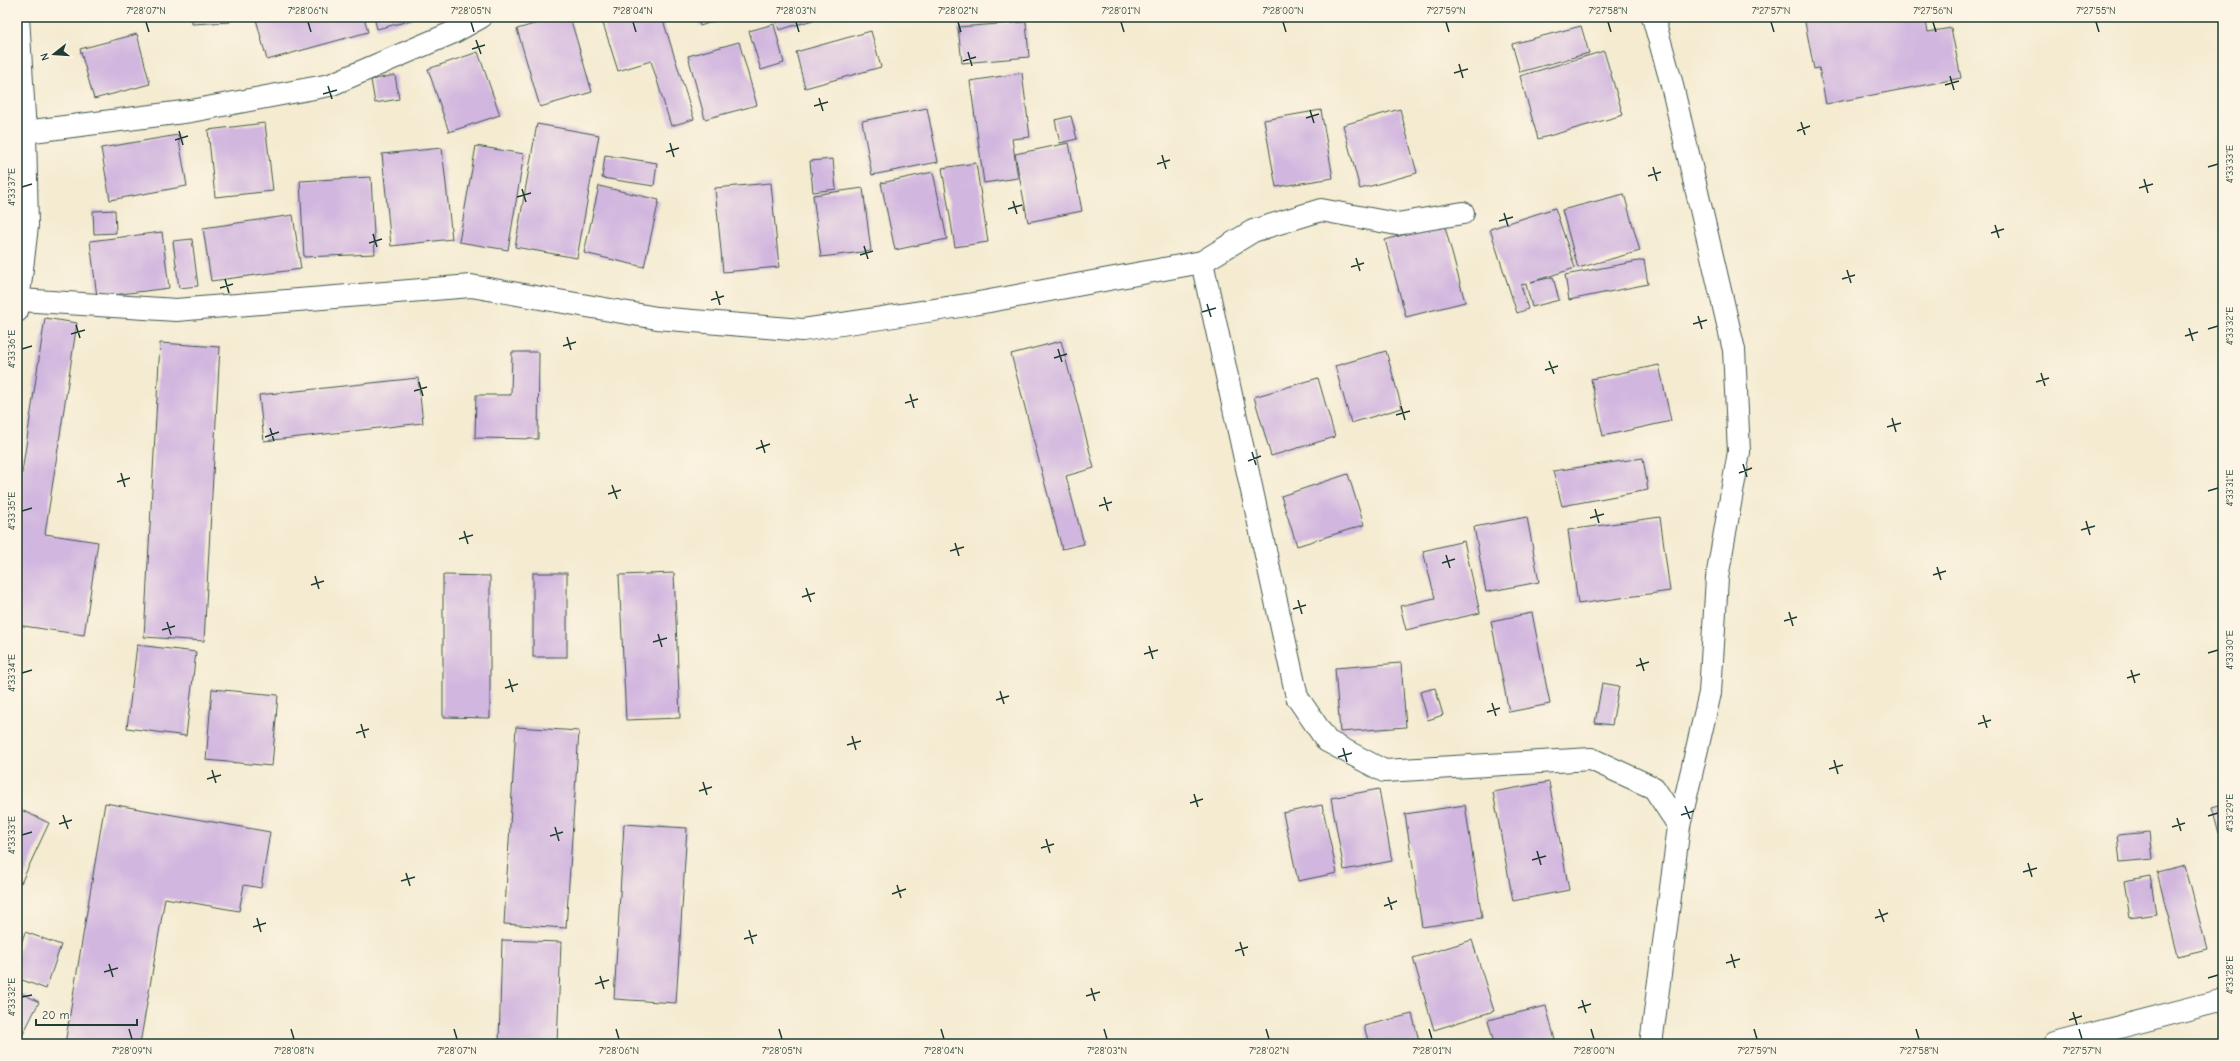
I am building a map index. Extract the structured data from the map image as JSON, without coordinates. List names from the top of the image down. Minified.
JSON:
{"scale_bar":"20 m","north":"left","coordinates":["7°28'07\"N","7°28'06\"N","7°28'05\"N","7°28'04\"N","7°28'03\"N","7°28'02\"N","7°28'01\"N","7°28'00\"N","7°27'59\"N","7°27'58\"N","7°27'57\"N","7°27'56\"N","7°27'55\"N","4°33'33\"E","4°33'37\"E","4°33'32\"E","4°33'36\"E","4°33'31\"E","4°33'35\"E","4°33'30\"E","4°33'34\"E","4°33'29\"E","4°33'28\"E","7°28'09\"N","7°28'08\"N"]}
